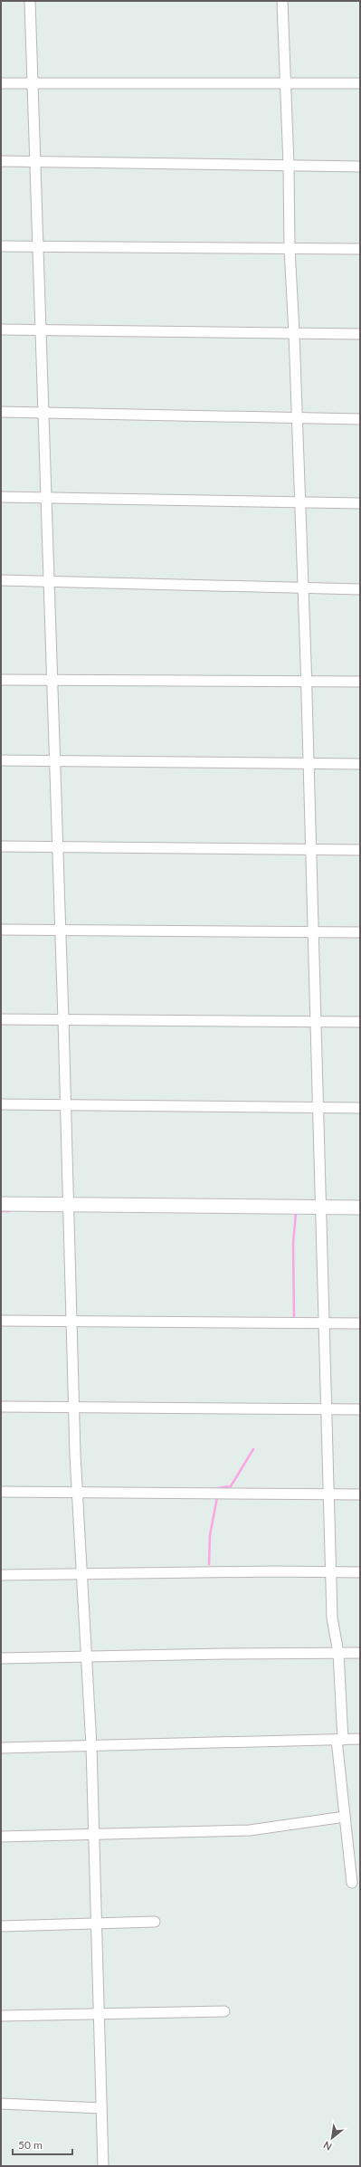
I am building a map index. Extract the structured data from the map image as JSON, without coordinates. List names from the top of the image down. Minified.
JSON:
{"scale_bar":"50 m","north":"bottom left"}
